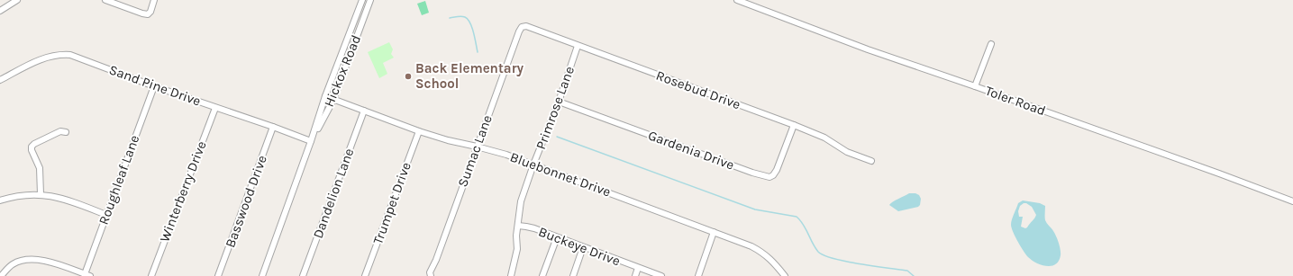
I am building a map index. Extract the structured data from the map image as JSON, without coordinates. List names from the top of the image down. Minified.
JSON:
{"streets":{"street":["Hickox Road","Sand Pine Drive","Rosebud Drive","Toler Road","Primrose Lane","Gardenia Drive","Sumac Lane","Bluebonnet Drive","Roughleaf Lane","Winterberry Drive","Dandelion Lane","Basswood Drive","Trumpet Drive","Buckeye Drive"]},"crossings":[["Hickox Road","Sand Pine Drive"],["Hickox Road","Bluebonnet Drive"],["Sand Pine Drive","Roughleaf Lane"],["Sand Pine Drive","Winterberry Drive"],["Sand Pine Drive","Basswood Drive"],["Rosebud Drive","Primrose Lane"],["Rosebud Drive","Gardenia Drive"],["Rosebud Drive","Sumac Lane"],["Primrose Lane","Gardenia Drive"],["Primrose Lane","Bluebonnet Drive"],["Primrose Lane","Buckeye Drive"],["Sumac Lane","Bluebonnet Drive"],["Bluebonnet Drive","Dandelion Lane"],["Bluebonnet Drive","Trumpet Drive"]],"places":["Back Elementary School"]}
